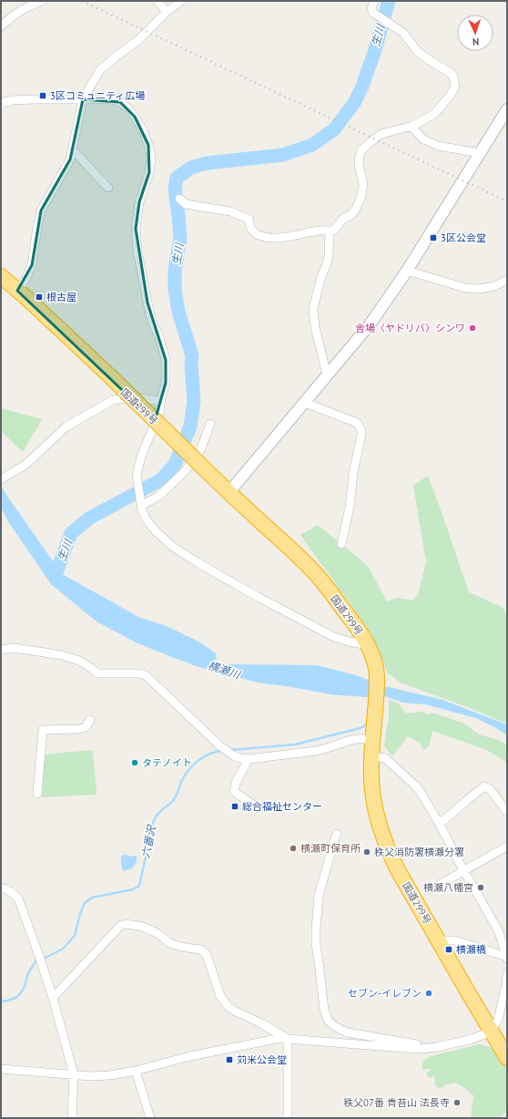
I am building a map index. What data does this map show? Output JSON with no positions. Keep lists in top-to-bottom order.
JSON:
{
  "streets": {
    "highway": ["国道299号"]
  },
  "water": ["生川", "横瀬川", "六番沢"],
  "places": {
    "transit": [
      "3区コミュニティ広場",
      "3区公会堂",
      "根古屋",
      "総合福祉センター",
      "横瀬橋",
      "苅米公会堂"
    ],
    "other": [
      "舎場〈ヤドリバ〉シンワ",
      "タテノイト",
      "横瀬町保育所",
      "秩父消防署横瀬分署",
      "横瀬八幡宮",
      "セブン-イレブン",
      "秩父07番 青苔山 法長寺"
    ]
  },
  "north": "bottom"
}
